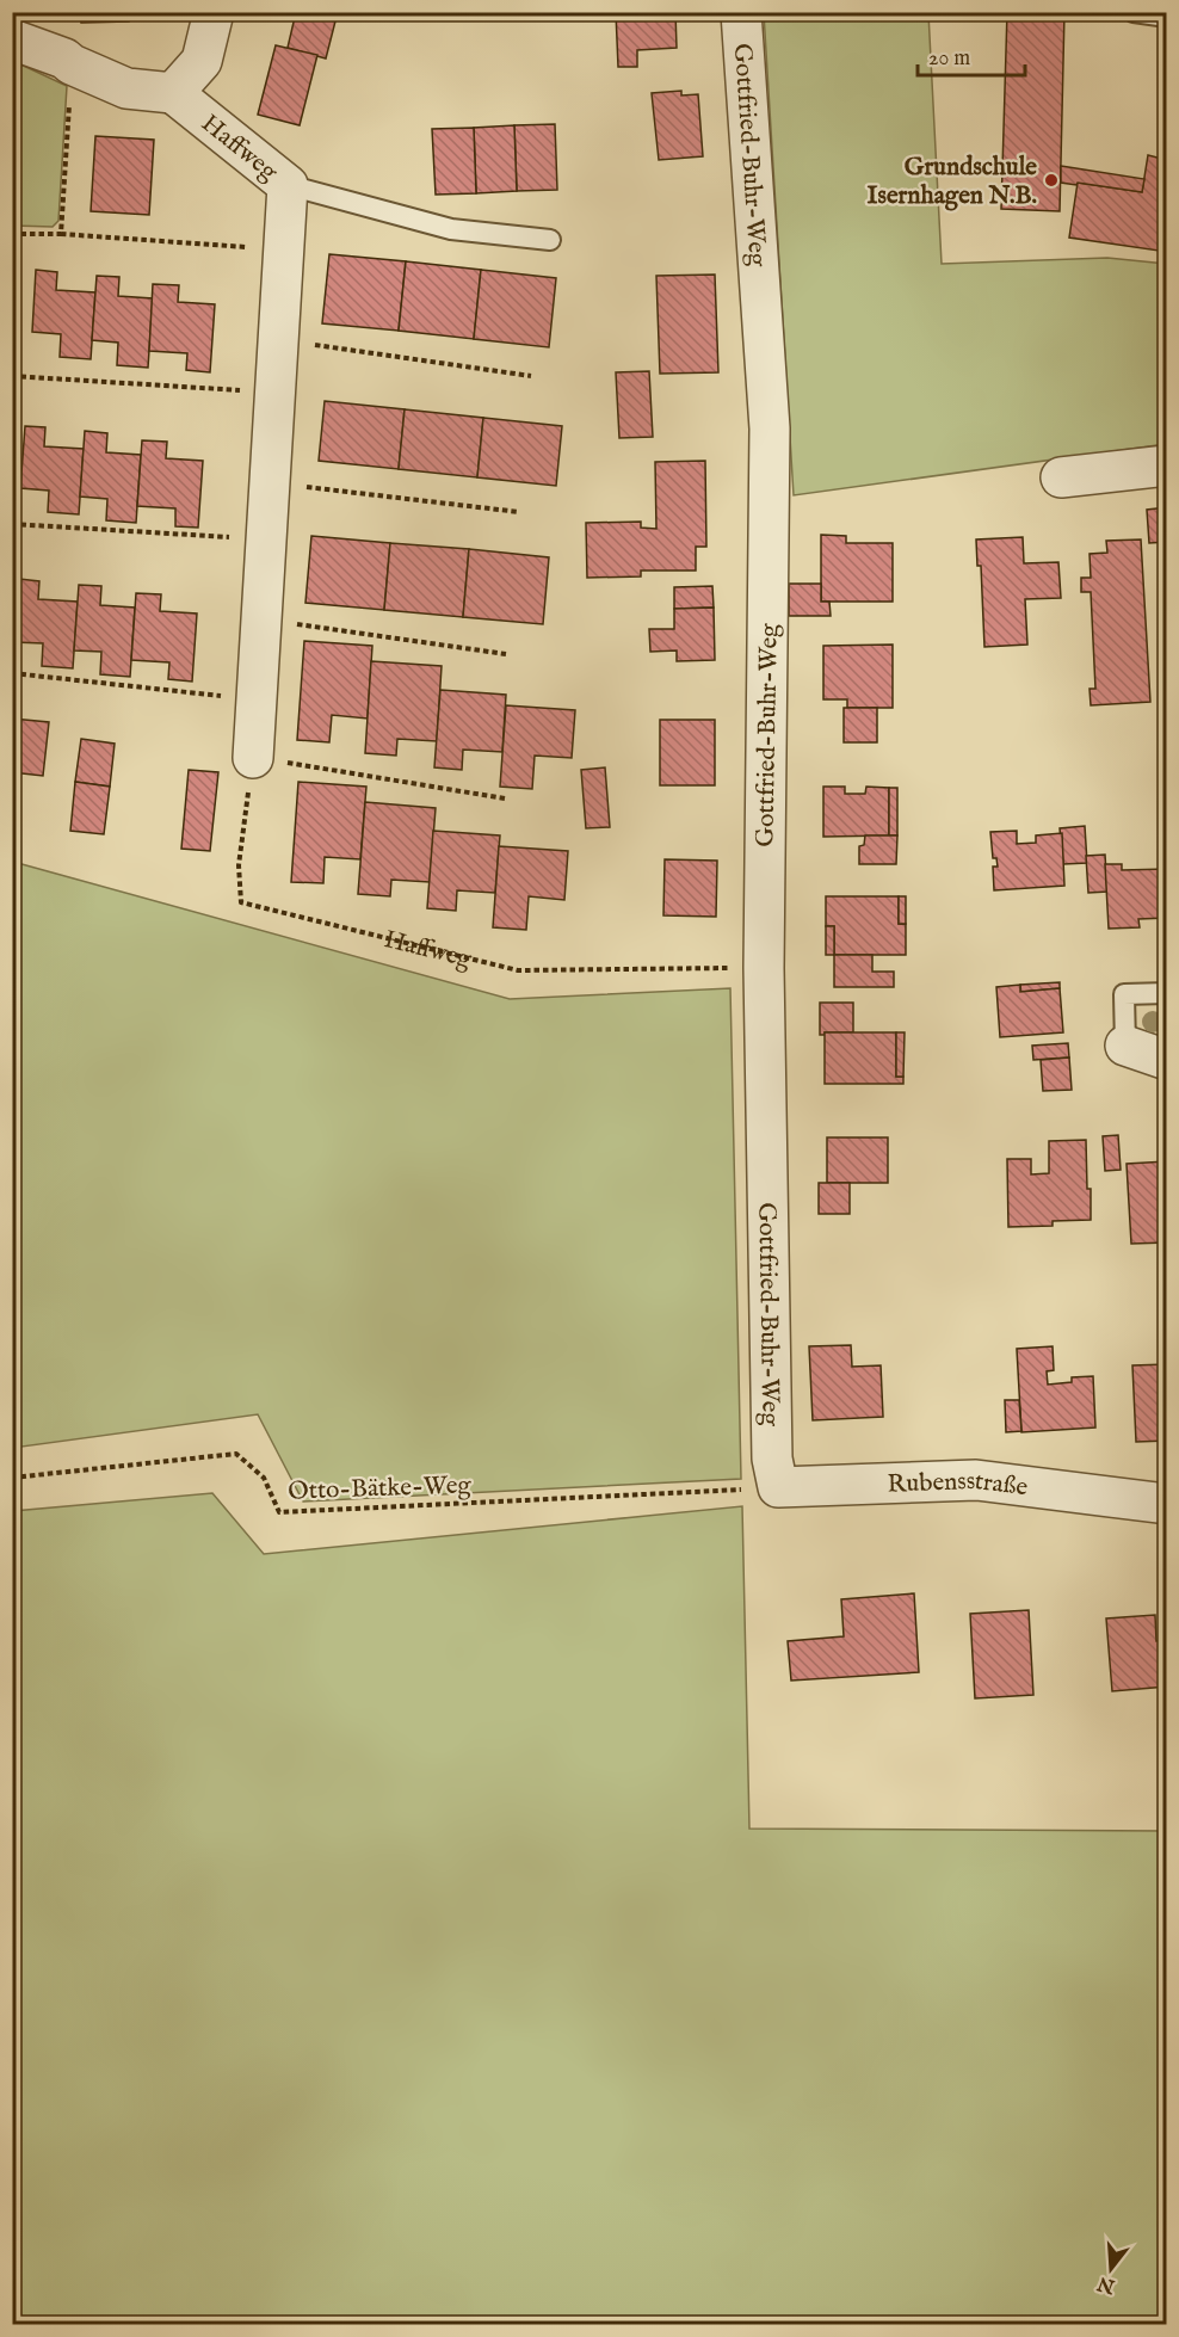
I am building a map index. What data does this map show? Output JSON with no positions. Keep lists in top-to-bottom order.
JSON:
{
  "streets": {
    "street": ["Haffweg", "Gottfried-Buhr-Weg", "Rubensstraße"],
    "path": ["Otto-Bätke-Weg"]
  },
  "crossings": [
    ["Haffweg", "Gottfried-Buhr-Weg"],
    ["Gottfried-Buhr-Weg", "Rubensstraße"],
    ["Gottfried-Buhr-Weg", "Otto-Bätke-Weg"],
    ["Rubensstraße", "Otto-Bätke-Weg"]
  ],
  "places": ["Grundschule Isernhagen N.B."],
  "scale_bar": "20 m",
  "north": "bottom"
}
